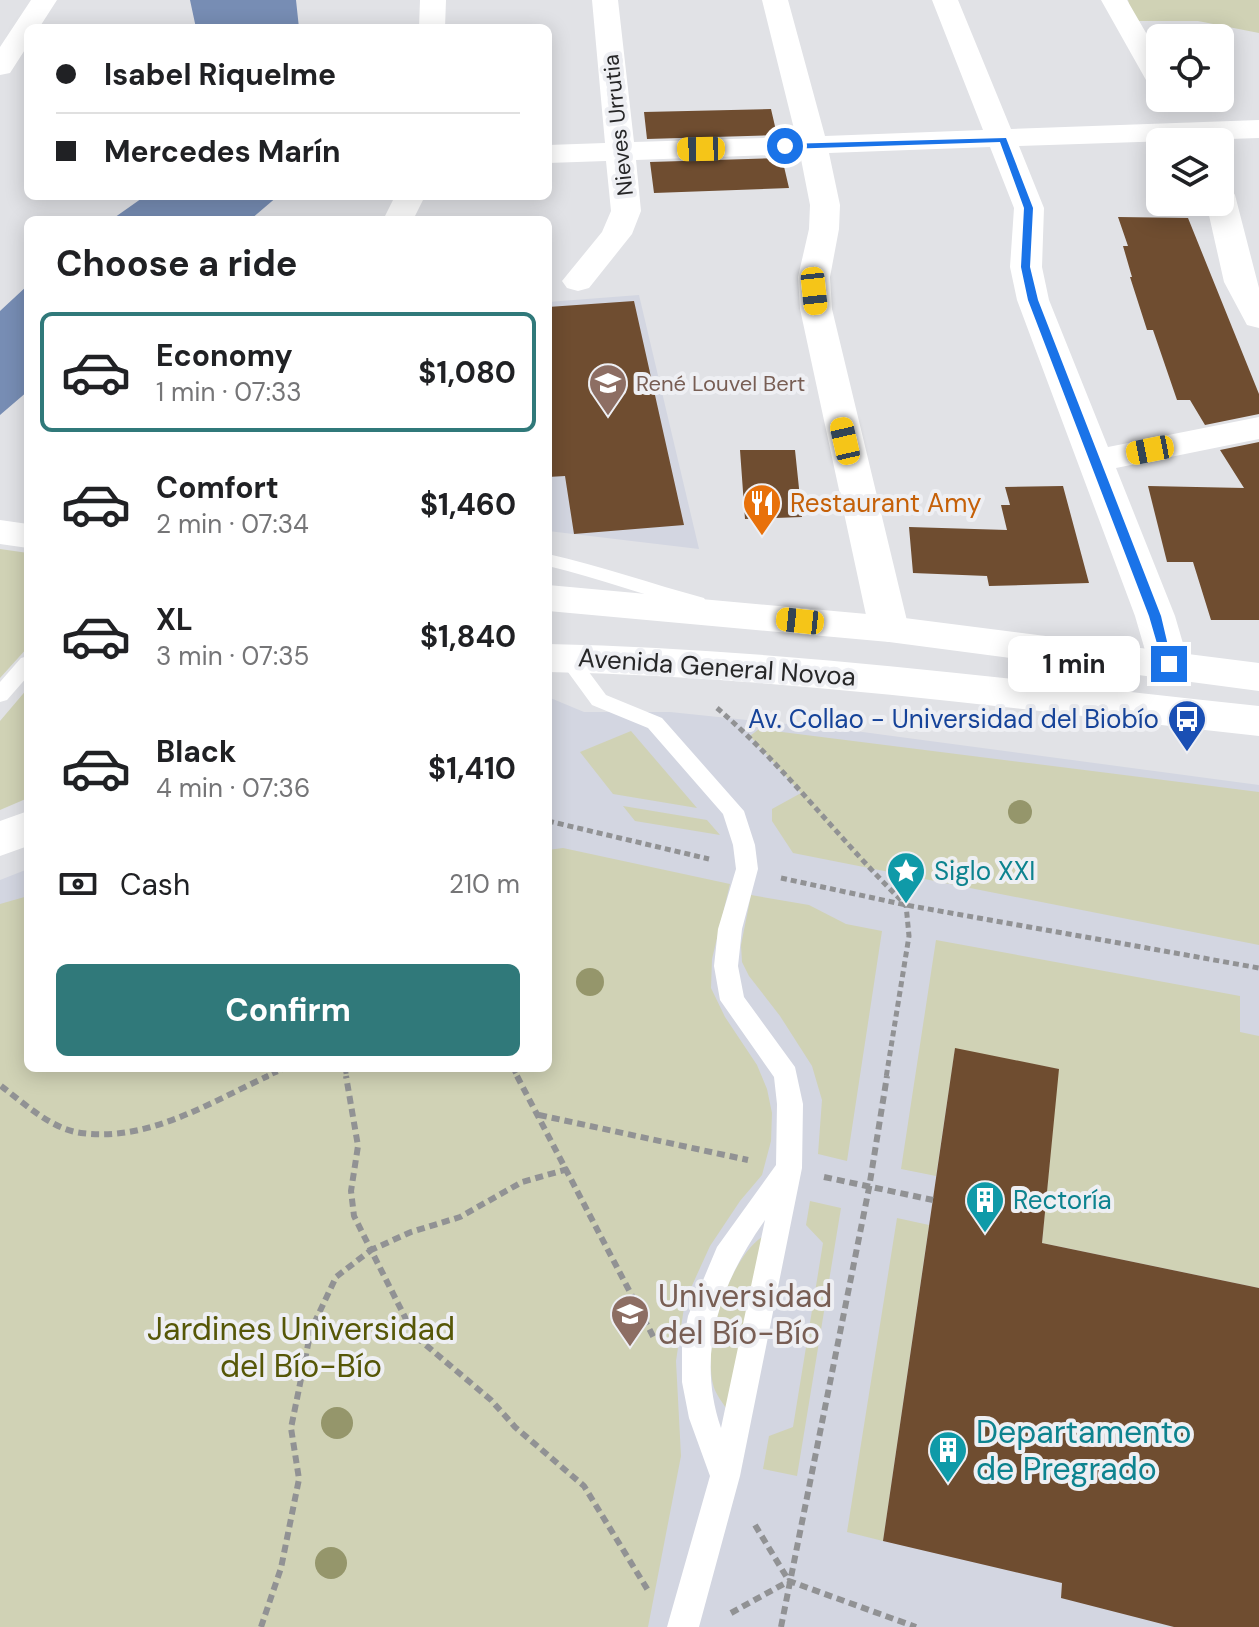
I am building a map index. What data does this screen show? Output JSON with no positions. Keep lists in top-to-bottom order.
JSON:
{
  "streets": {
    "street": ["Nieves Urrutia", "Avenida General Novoa"]
  },
  "parks": ["Jardines Universidad del Bío-Bío"],
  "places": {
    "school or university": ["René Louvel Bert", "Universidad del Bío-Bío"],
    "restaurant": ["Restaurant Amy"],
    "bus stop": ["Av. Collao - Universidad del Biobío"],
    "place": ["Siglo XXI"],
    "building": ["Rectoría", "Departamento de Pregrado"]
  },
  "page": {
    "banner": ["Isabel Riquelme", "Mercedes Marín"],
    "heading": "Choose a ride",
    "list": [
      {
        "name": "Economy",
        "note": "1 min · 07:33",
        "value": "$1,080"
      },
      {
        "name": "Comfort",
        "note": "2 min · 07:34",
        "value": "$1,460"
      },
      {
        "name": "XL",
        "note": "3 min · 07:35",
        "value": "$1,840"
      },
      {
        "name": "Black",
        "note": "4 min · 07:36",
        "value": "$1,410"
      }
    ],
    "bubble": "1 min",
    "pay": ["Cash", "210 m"],
    "buttons": "Confirm"
  }
}
